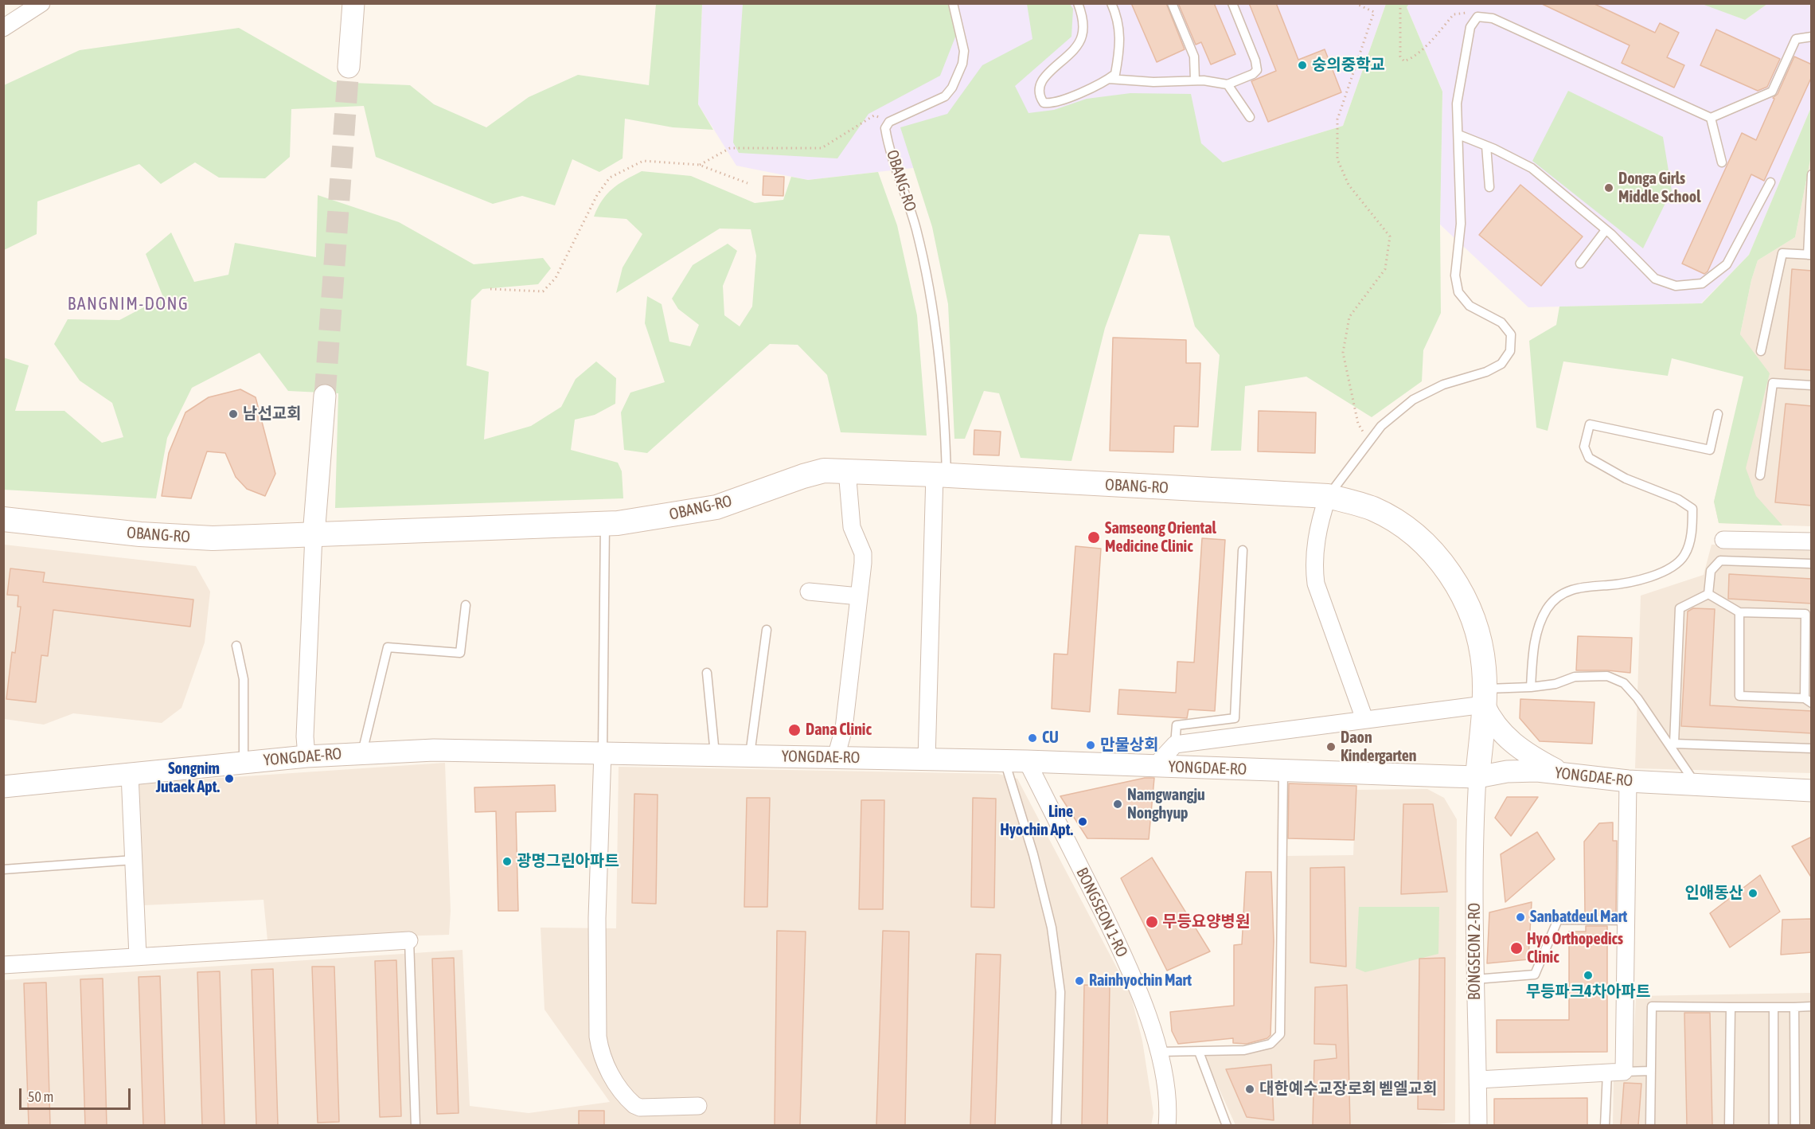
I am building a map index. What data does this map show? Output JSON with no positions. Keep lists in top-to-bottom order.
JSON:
{
  "streets": {
    "main road": ["OBANG-RO"],
    "street": ["YONGDAE-RO", "BONGSEON 1-RO", "BONGSEON 2-RO"]
  },
  "crossings": [
    ["OBANG-RO", "YONGDAE-RO"],
    ["OBANG-RO", "BONGSEON 2-RO"],
    ["YONGDAE-RO", "BONGSEON 1-RO"],
    ["YONGDAE-RO", "BONGSEON 2-RO"]
  ],
  "districts": ["BANGNIM-DONG"],
  "places": [
    "숭의중학교",
    "Donga Girls Middle School",
    "남선교회",
    "Samseong Oriental Medicine Clinic",
    "Dana Clinic",
    "CU",
    "만물상회",
    "Daon Kindergarten",
    "Songnim Jutaek Apt.",
    "Namgwangju Nonghyup",
    "Line Hyochin Apt.",
    "광명그린아파트",
    "인애동산",
    "Sanbatdeul Mart",
    "무등요양병원",
    "Hyo Orthopedics Clinic",
    "무등파크4차아파트",
    "Rainhyochin Mart",
    "대한예수교장로회 벧엘교회"
  ],
  "scale_bar": "50 m"
}
